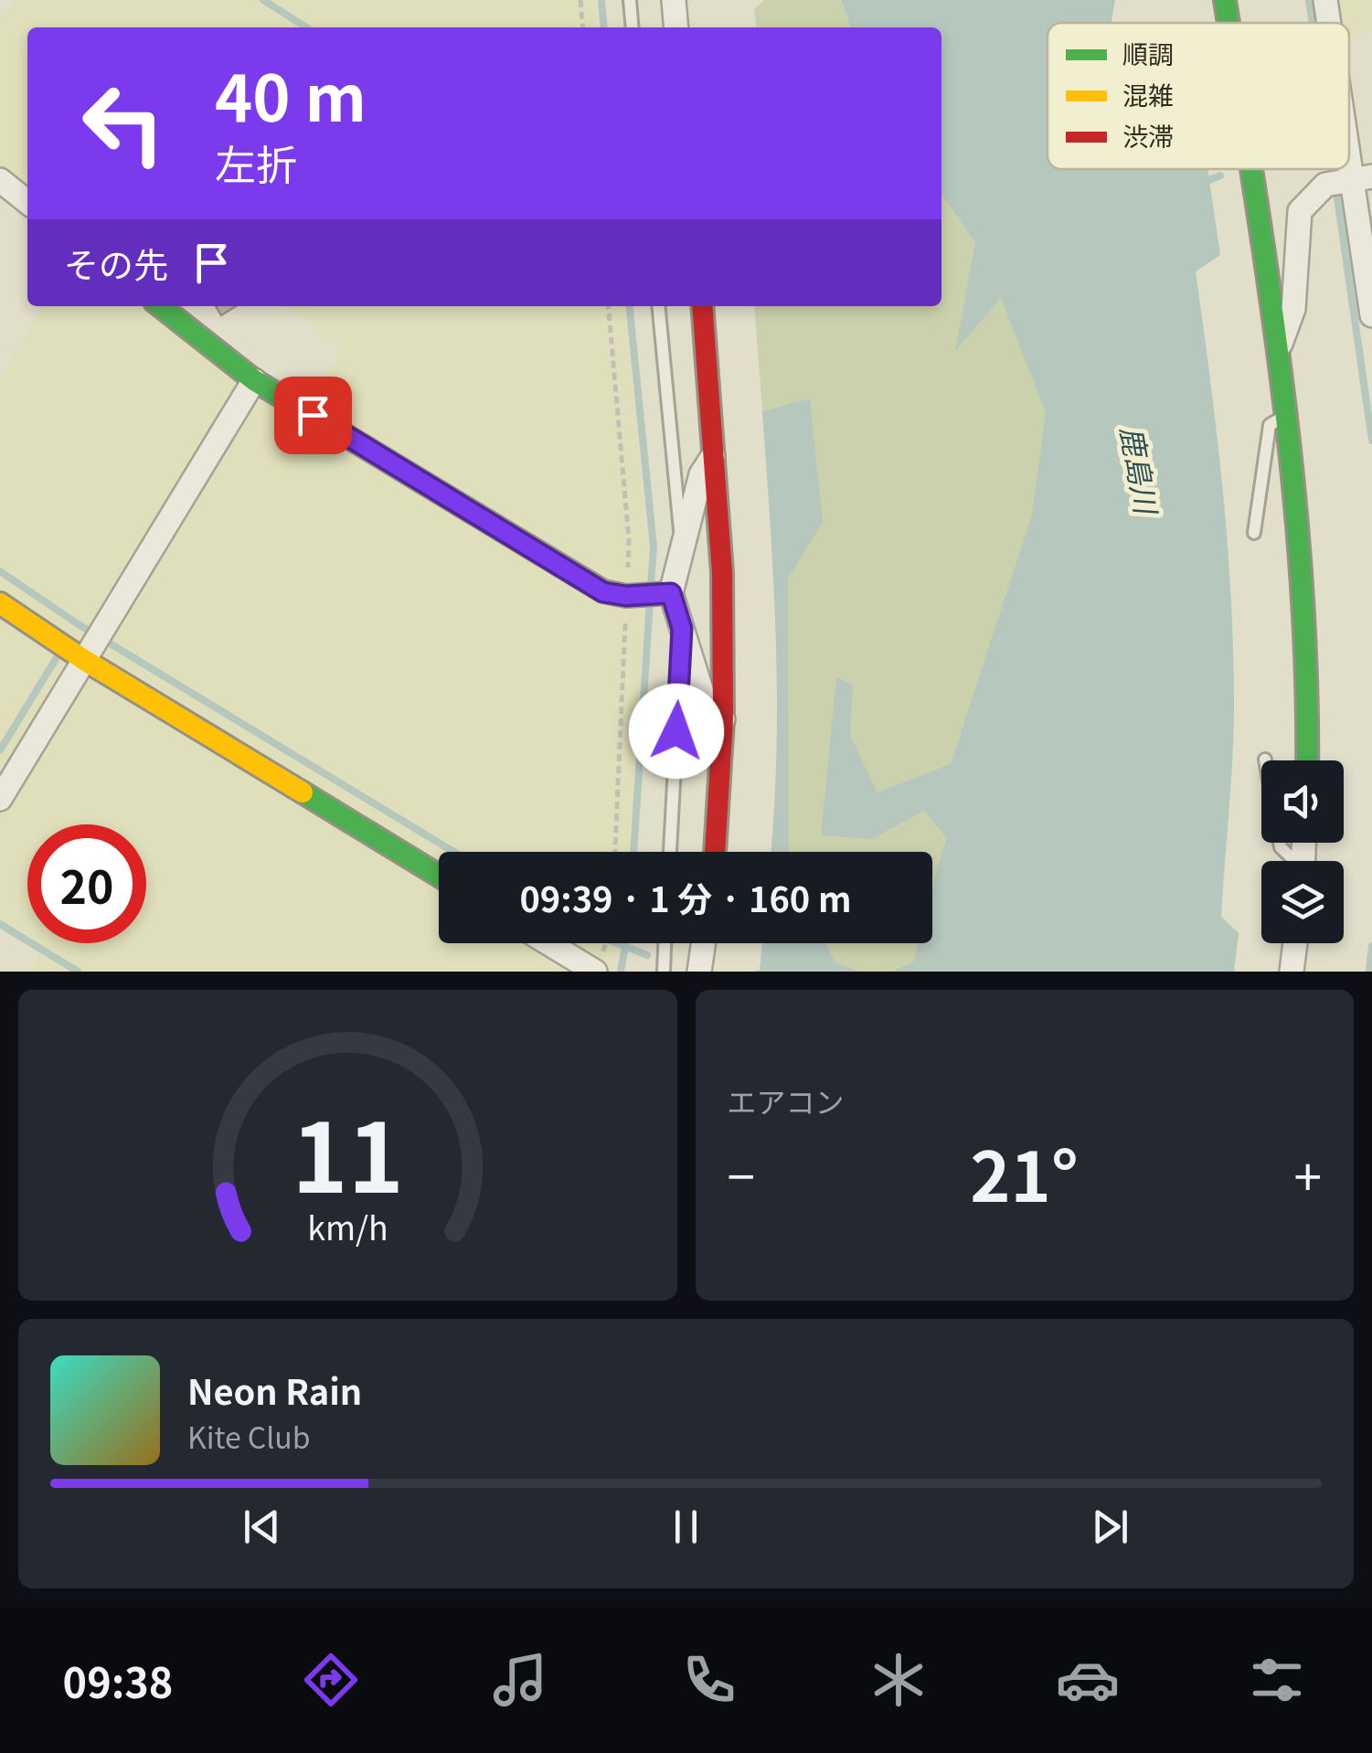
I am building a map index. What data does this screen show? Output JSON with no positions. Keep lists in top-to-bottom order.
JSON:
{
  "water": ["鹿島川"],
  "legend": ["順調", "混雑", "渋滞"],
  "page": {
    "turn": ["40 m", "左折"],
    "then": "その先",
    "limit": "20",
    "trip": "09:39 · 1 分 · 160 m",
    "tile": "エアコン",
    "heat": ["−", "21°", "+"],
    "song": ["Neon Rain", "Kite Club"],
    "tabs": "09:38",
    "gauge": ["11", "km/h"]
  }
}
